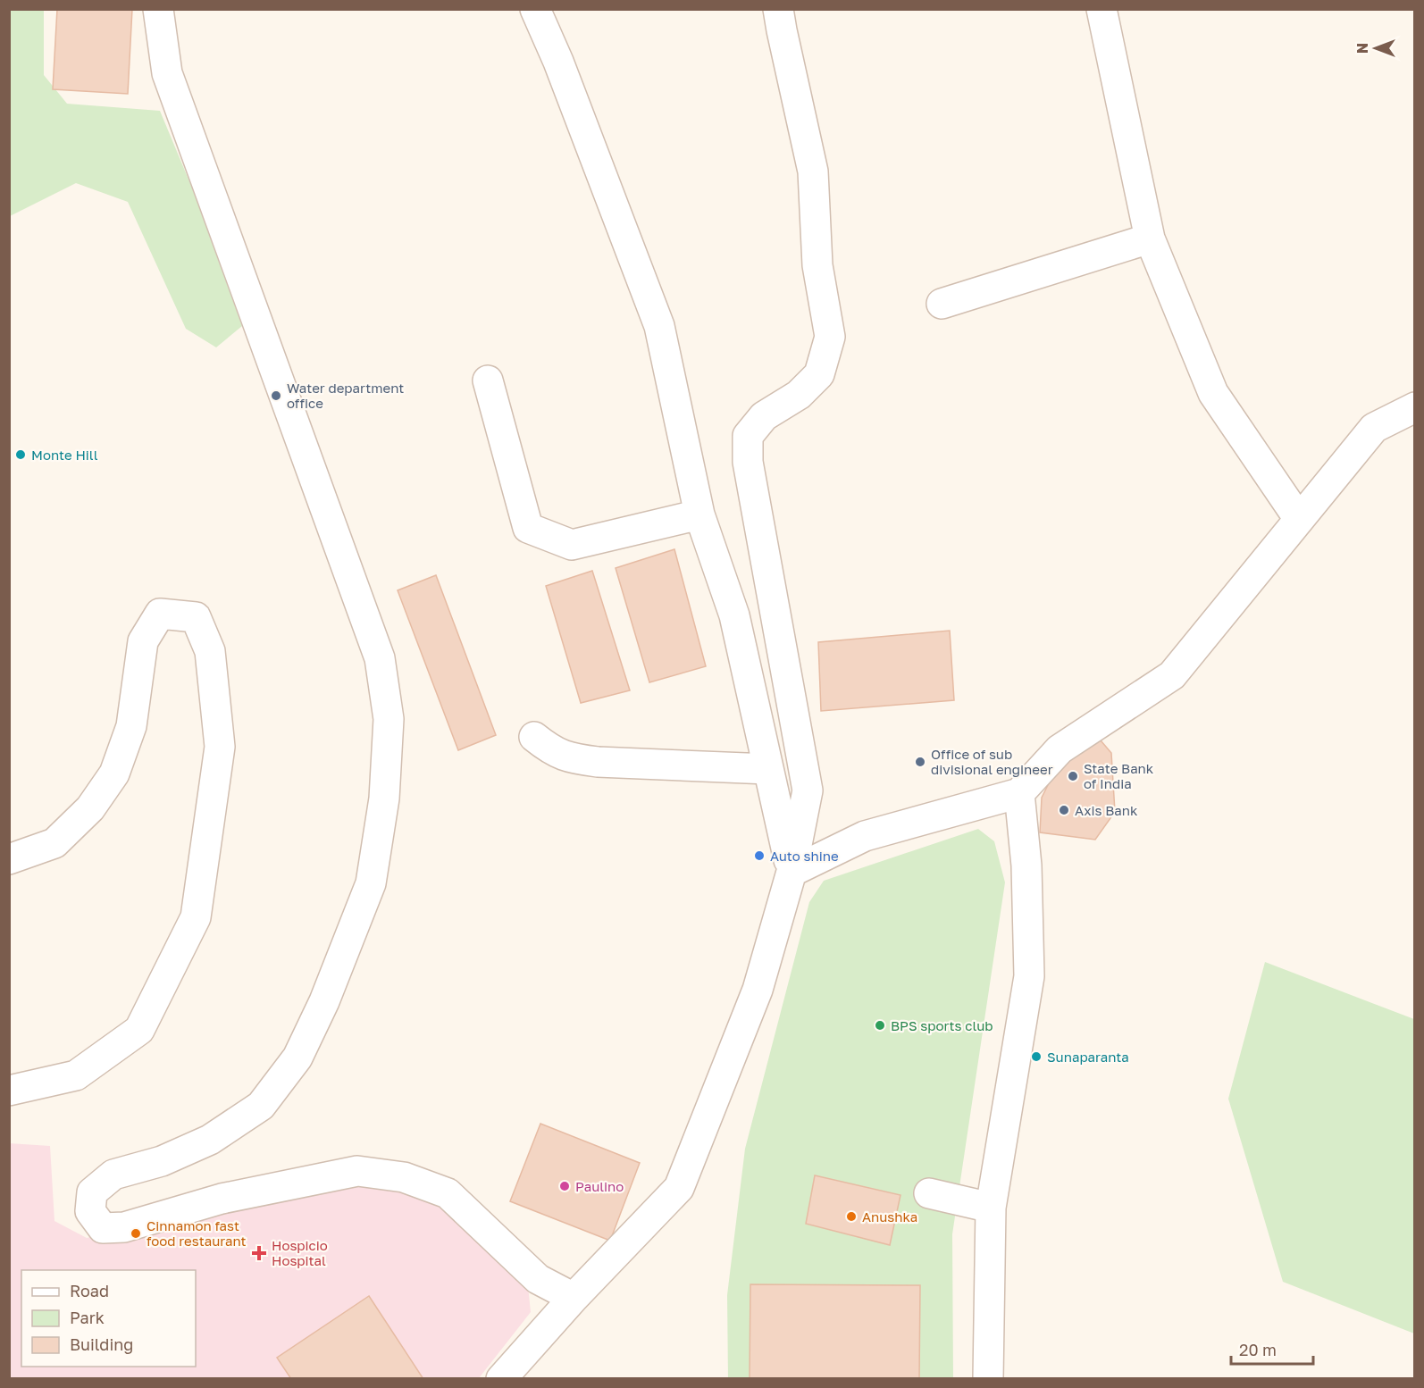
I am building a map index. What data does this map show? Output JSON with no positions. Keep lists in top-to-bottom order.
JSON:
{
  "places": {
    "other": [
      "Water department office",
      "Monte Hill",
      "Office of sub divisional engineer",
      "State Bank of India",
      "Axis Bank",
      "Auto shine",
      "BPS sports club",
      "Sunaparanta",
      "Paulino",
      "Anushka",
      "Cinnamon fast food restaurant"
    ],
    "health": ["Hospicio Hospital"]
  },
  "legend": ["Road", "Park", "Building"],
  "scale_bar": "20 m",
  "north": "left"
}
